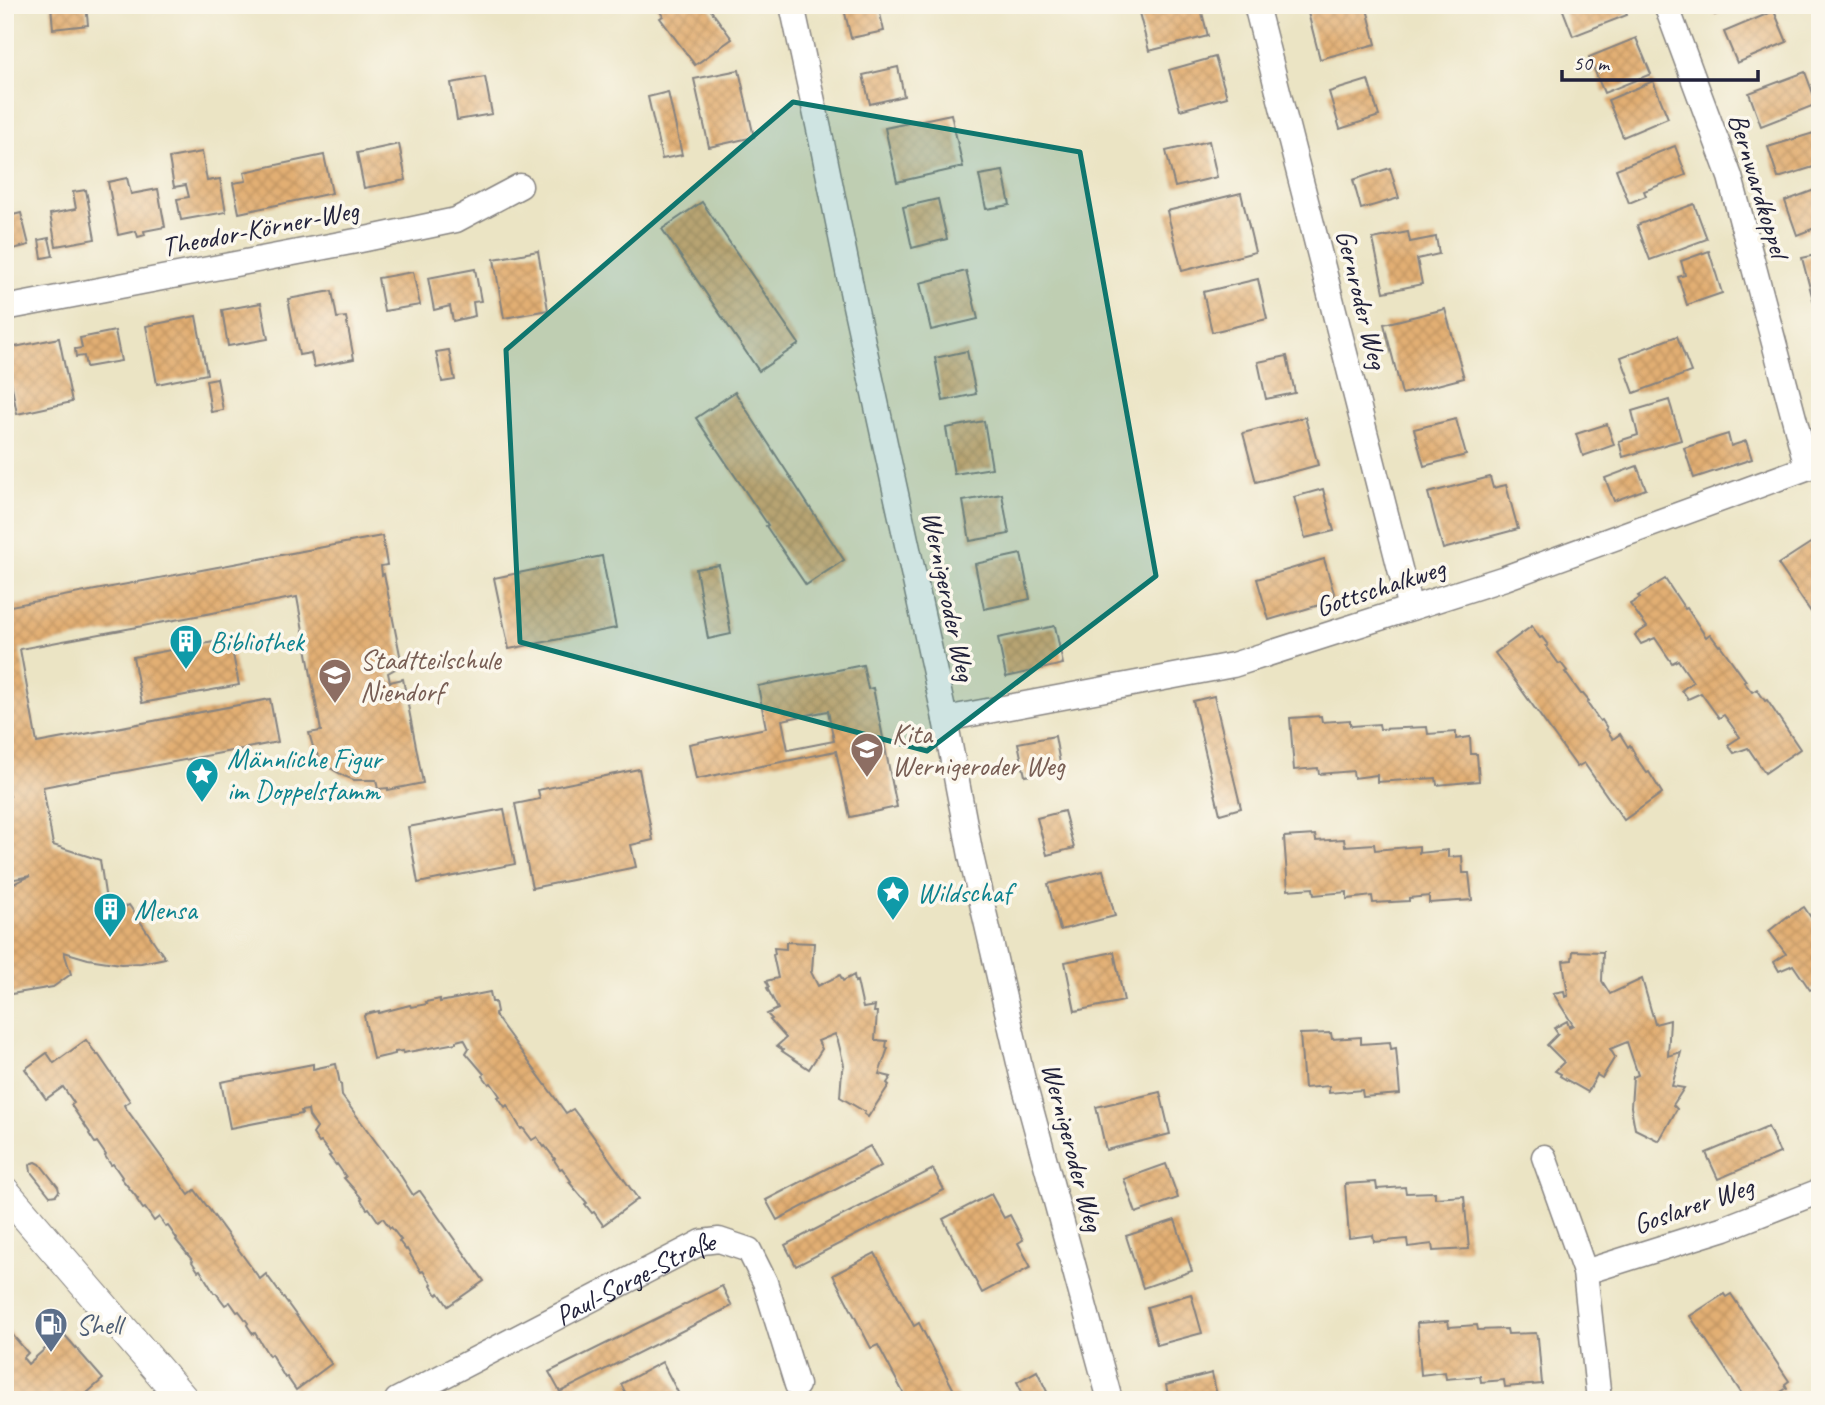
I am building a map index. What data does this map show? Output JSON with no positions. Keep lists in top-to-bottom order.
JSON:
{
  "streets": {
    "street": [
      "Bernwardkoppel",
      "Theodor-Körner-Weg",
      "Gernroder Weg",
      "Gottschalkweg",
      "Wernigeroder Weg",
      "Goslarer Weg",
      "Paul-Sorge-Straße"
    ]
  },
  "crossings": [
    ["Bernwardkoppel", "Gottschalkweg"],
    ["Gernroder Weg", "Gottschalkweg"],
    ["Gottschalkweg", "Wernigeroder Weg"]
  ],
  "places": {
    "building": ["Bibliothek", "Mensa"],
    "school or university": ["Stadtteilschule Niendorf", "Kita Wernigeroder Weg"],
    "place": ["Männliche Figur im Doppelstamm", "Wildschaf"],
    "fuel station": ["Shell"]
  },
  "scale_bar": "50 m"
}
